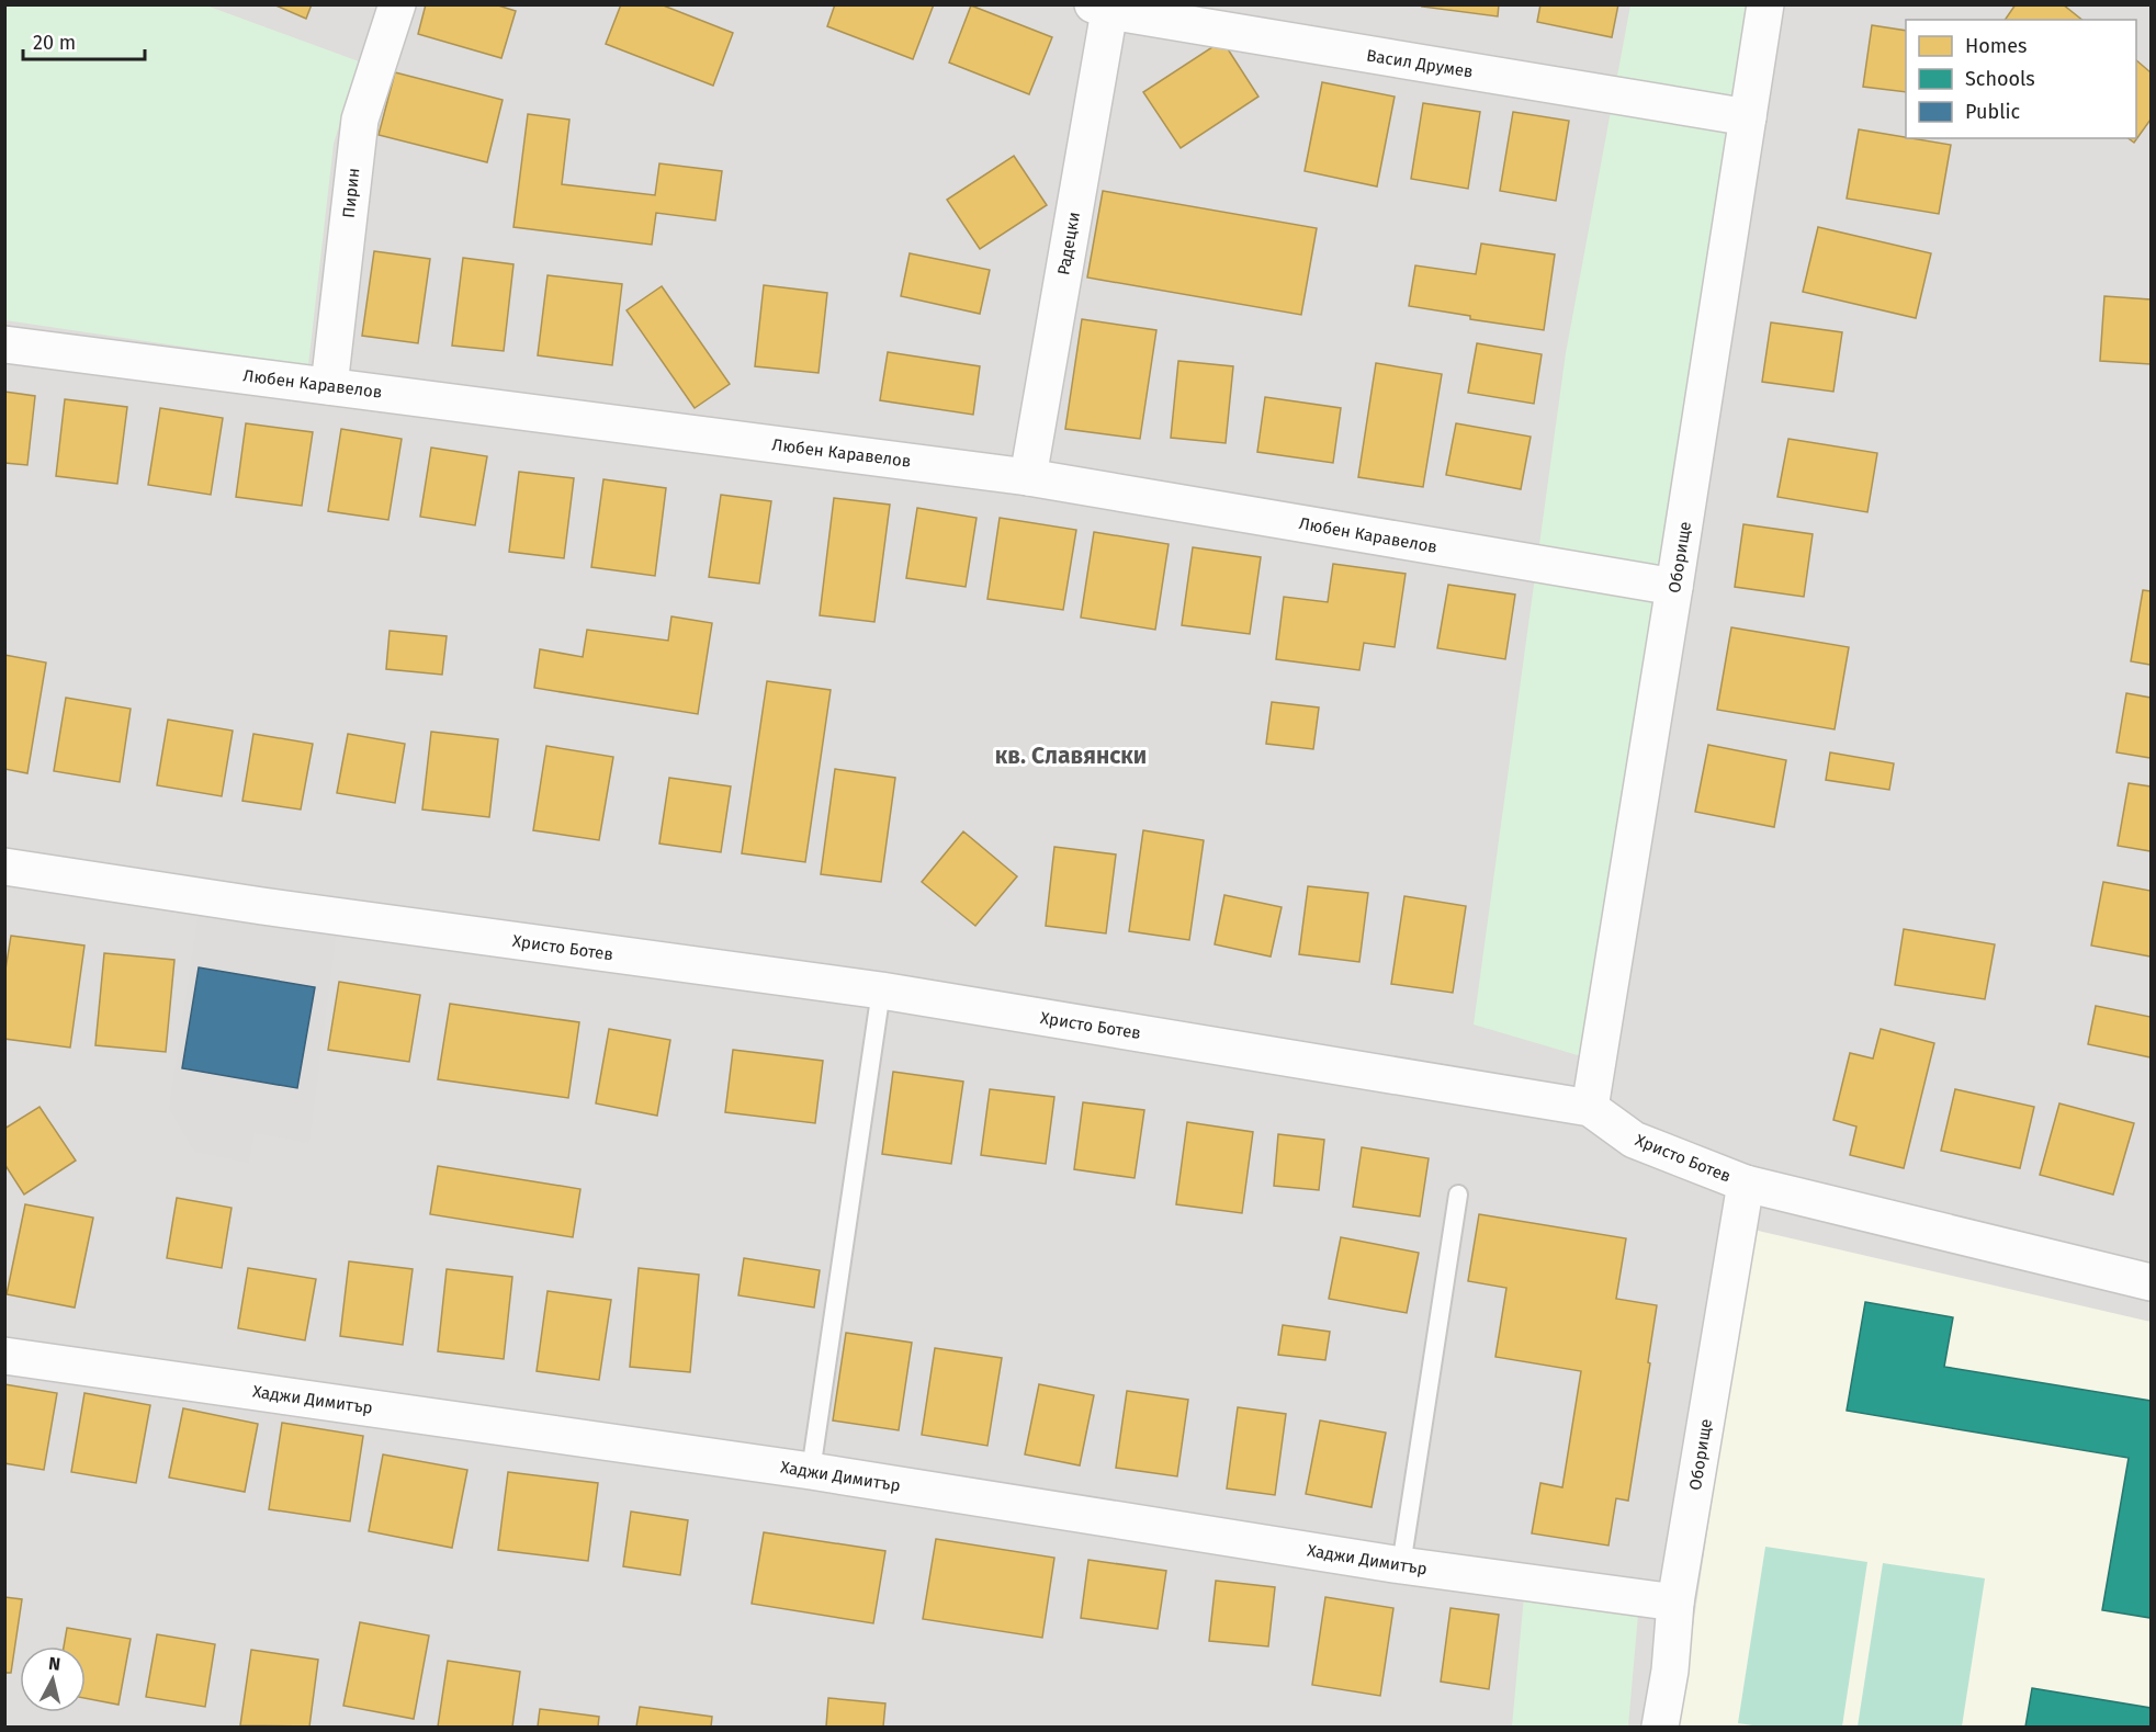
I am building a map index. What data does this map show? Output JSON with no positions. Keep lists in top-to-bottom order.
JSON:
{
  "streets": {
    "street": [
      "Васил Друмев",
      "Пирин",
      "Радецки",
      "Любен Каравелов",
      "Оборище",
      "Христо Ботев",
      "Хаджи Димитър"
    ]
  },
  "crossings": [
    ["Васил Друмев", "Радецки"],
    ["Васил Друмев", "Оборище"],
    ["Пирин", "Любен Каравелов"],
    ["Радецки", "Любен Каравелов"],
    ["Любен Каравелов", "Оборище"],
    ["Оборище", "Христо Ботев"],
    ["Оборище", "Хаджи Димитър"]
  ],
  "districts": ["кв. Славянски"],
  "legend": ["Homes", "Schools", "Public"],
  "scale_bar": "20 m",
  "north": "top"
}
